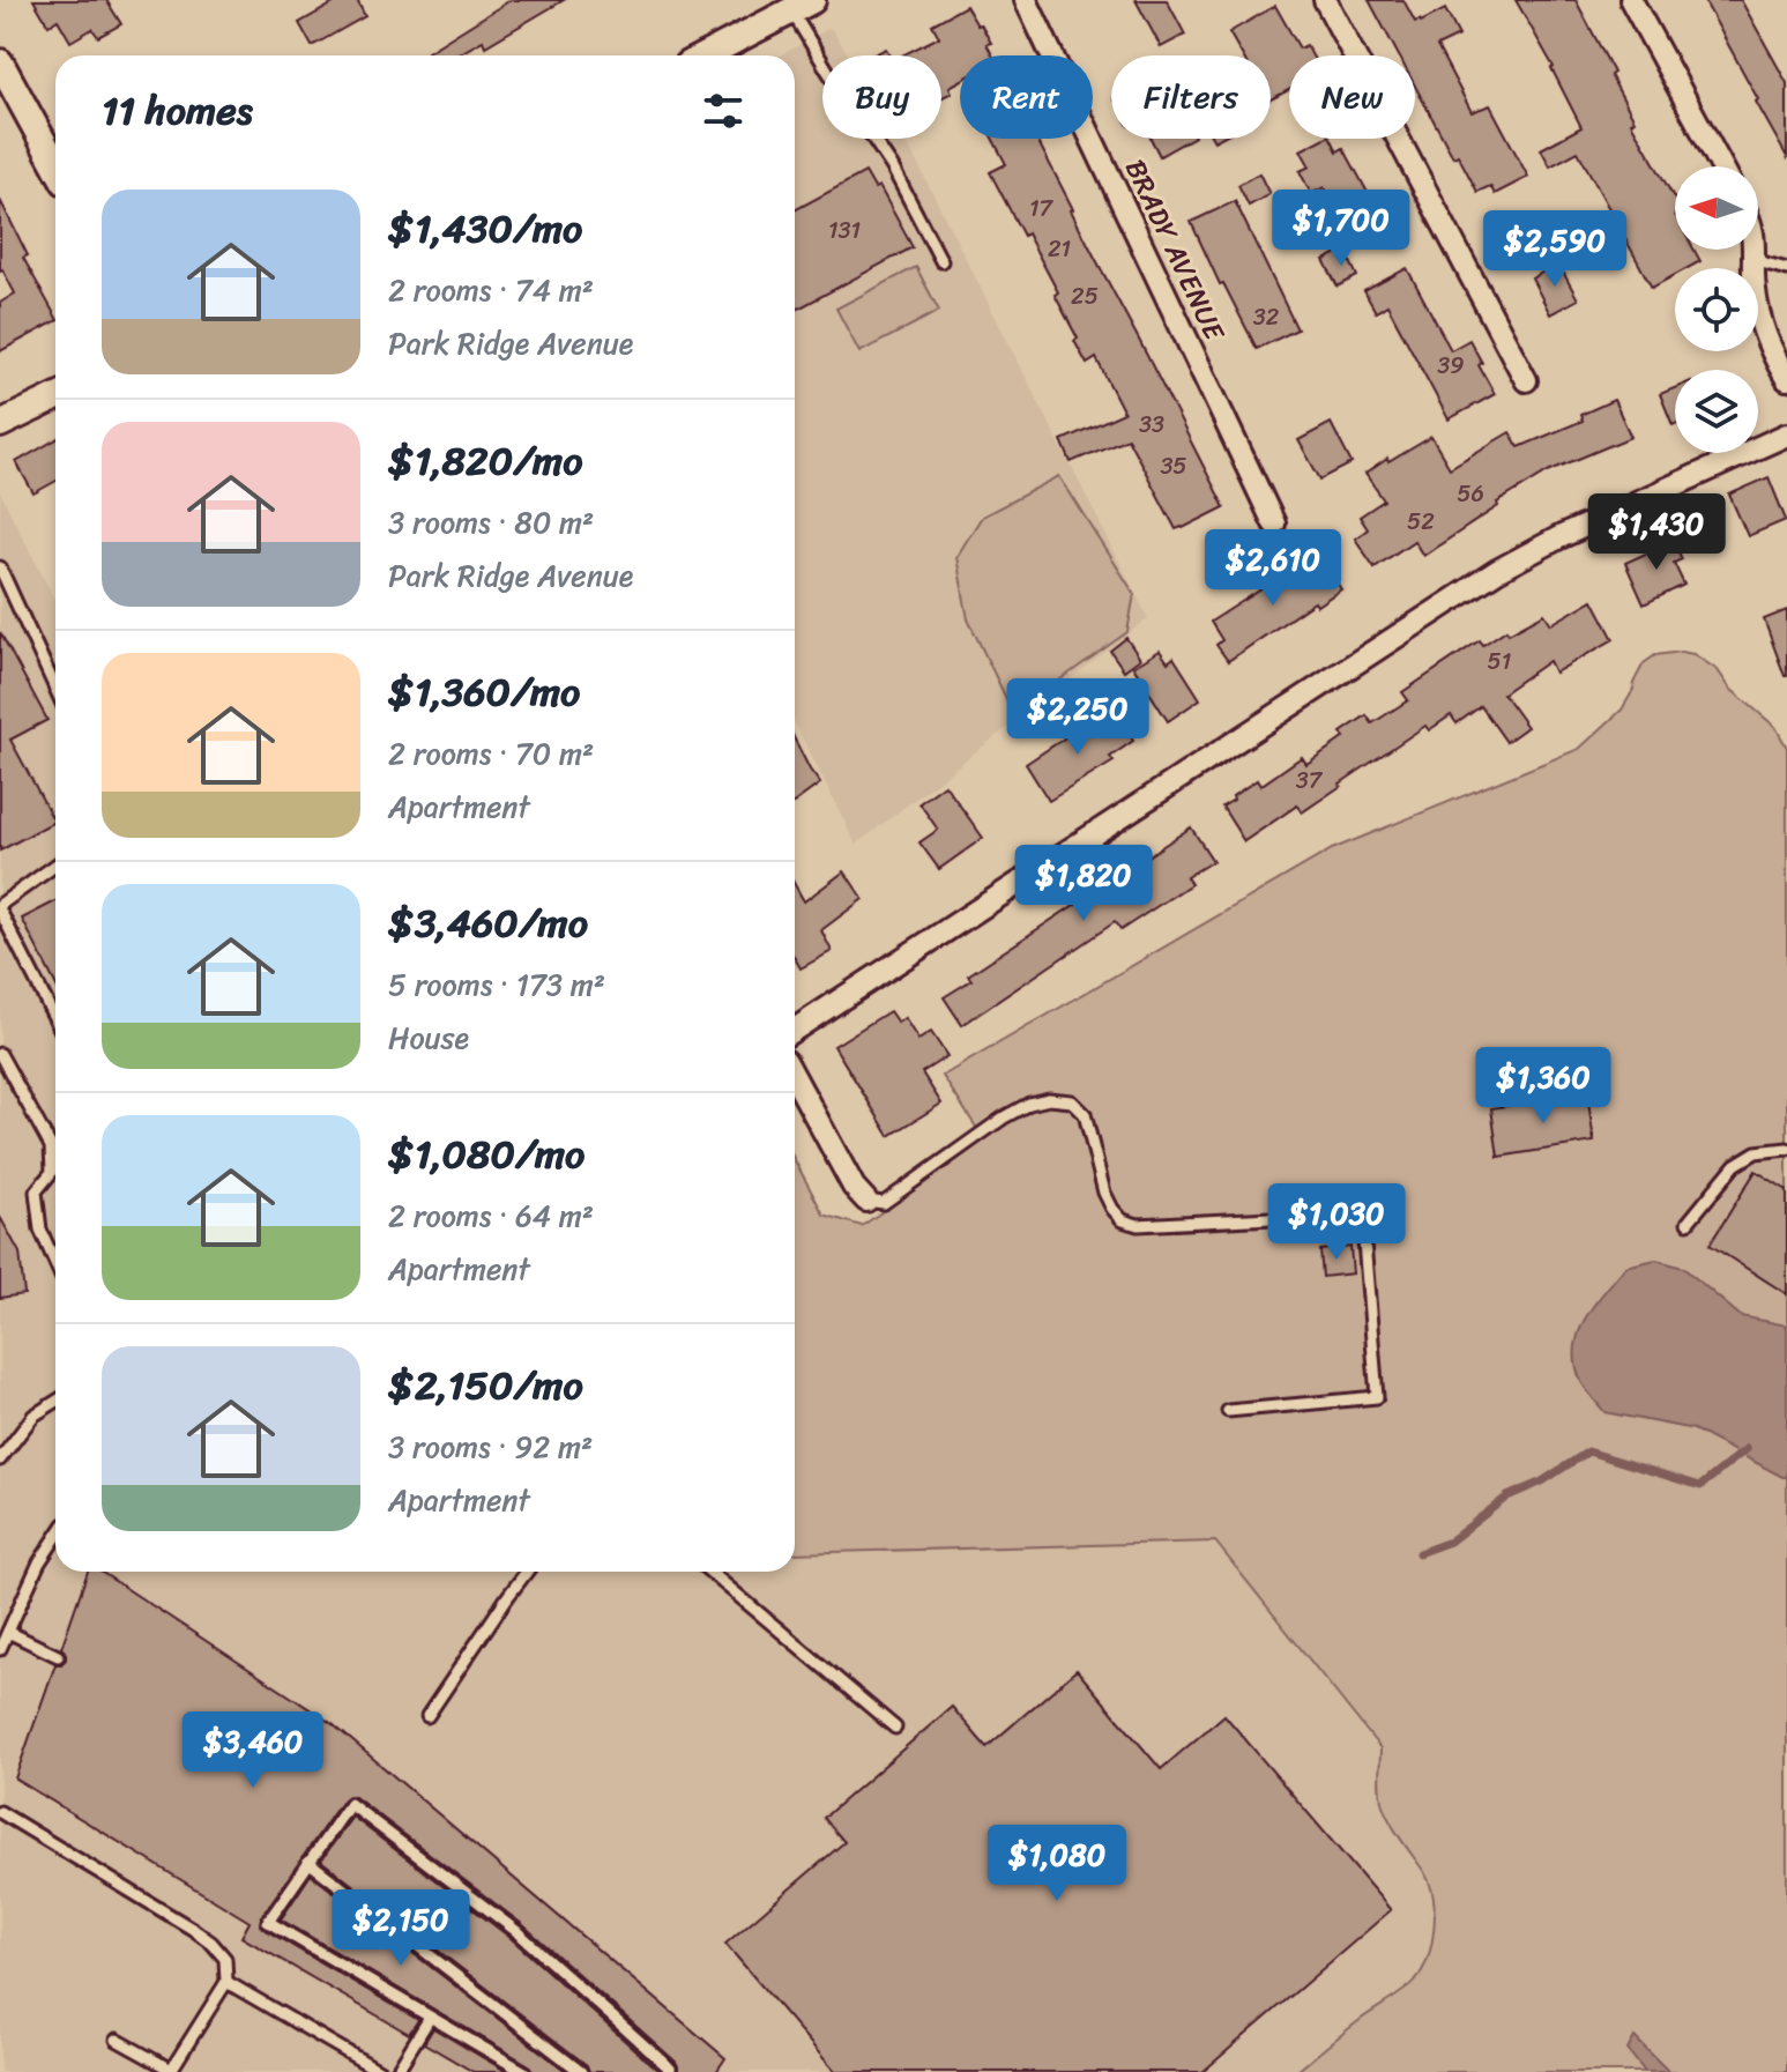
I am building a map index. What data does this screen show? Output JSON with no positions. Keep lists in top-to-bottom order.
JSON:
{
  "streets": {
    "street": ["BRADY AVENUE"]
  },
  "house_numbers": [
    "17",
    "131",
    "21",
    "25",
    "32",
    "39",
    "33",
    "35",
    "56",
    "52",
    "51",
    "37"
  ],
  "north": "left",
  "page": {
    "chip": [
      "Buy",
      "Rent",
      "Filters",
      "New"
    ],
    "heading": "11 homes",
    "list": [
      {
        "name": "$1,430/mo",
        "note": "2 rooms · 74 m² · Park Ridge Avenue"
      },
      {
        "name": "$1,820/mo",
        "note": "3 rooms · 80 m² · Park Ridge Avenue"
      },
      {
        "name": "$1,360/mo",
        "note": "2 rooms · 70 m² · Apartment"
      },
      {
        "name": "$3,460/mo",
        "note": "5 rooms · 173 m² · House"
      },
      {
        "name": "$1,080/mo",
        "note": "2 rooms · 64 m² · Apartment"
      },
      {
        "name": "$2,150/mo",
        "note": "3 rooms · 92 m² · Apartment"
      }
    ],
    "price": [
      "$1,700",
      "$2,590",
      "$1,430",
      "$2,610",
      "$2,250",
      "$1,820",
      "$1,360",
      "$1,030",
      "$3,460",
      "$1,080",
      "$2,150"
    ]
  }
}
